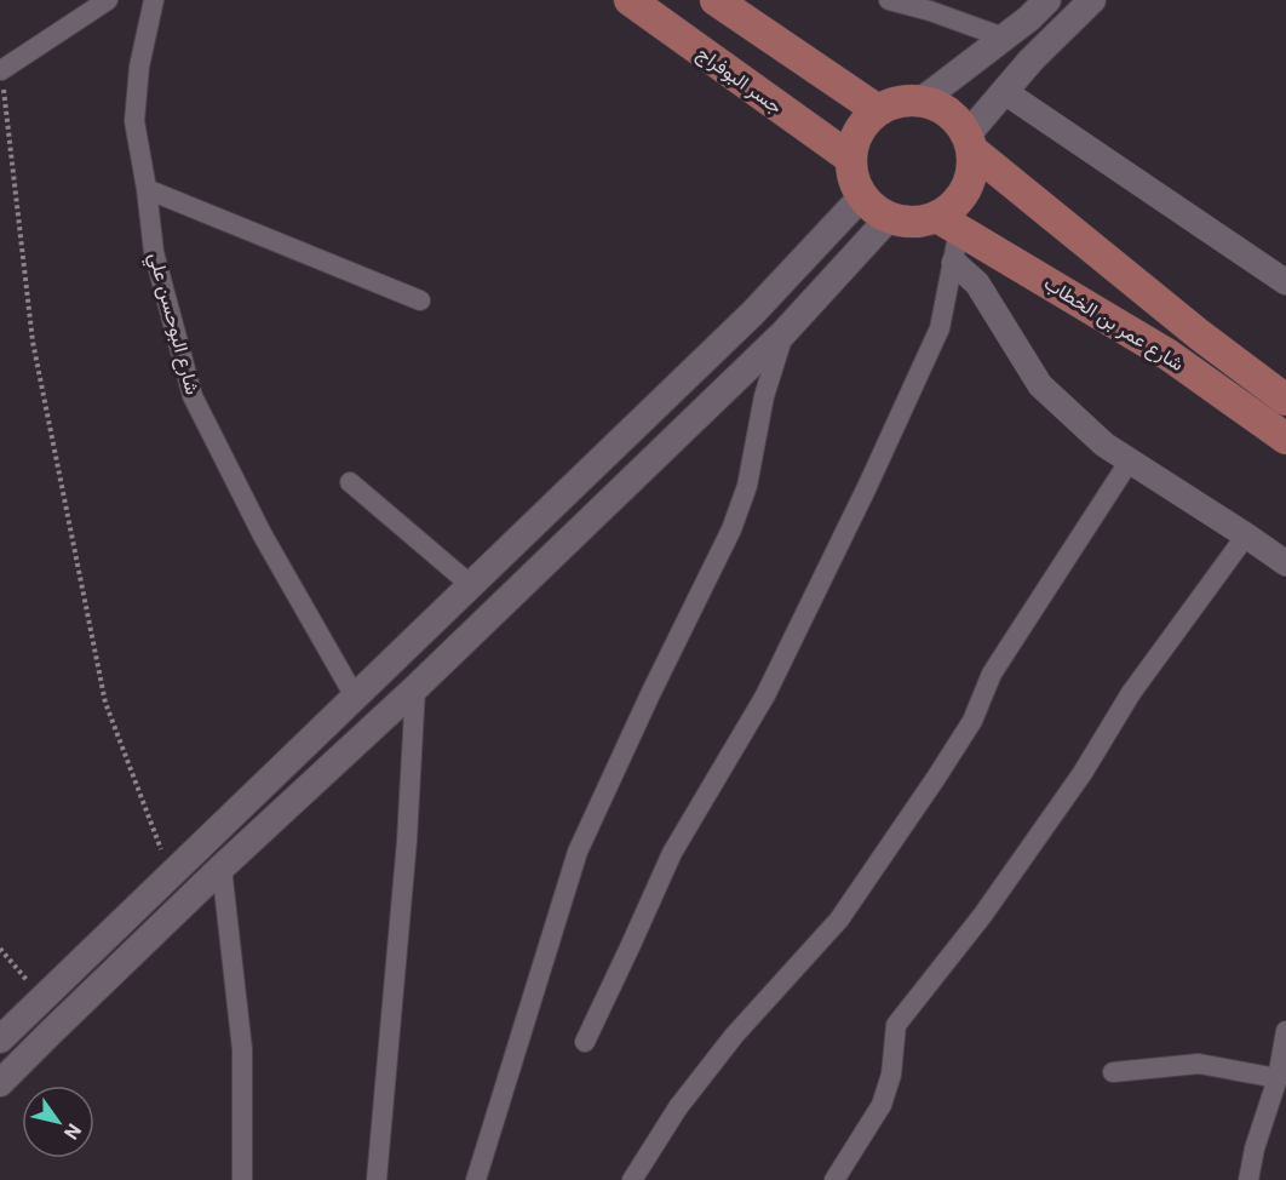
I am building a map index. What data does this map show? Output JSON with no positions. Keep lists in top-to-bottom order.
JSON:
{
  "streets": {
    "main road": ["جسر البوفراج", "شارع عمر بن الخطاب"],
    "street": ["شارع البوحسن علي"]
  },
  "crossings": [
    ["جسر البوفراج", "شارع عمر بن الخطاب"]
  ],
  "north": "bottom right"
}
